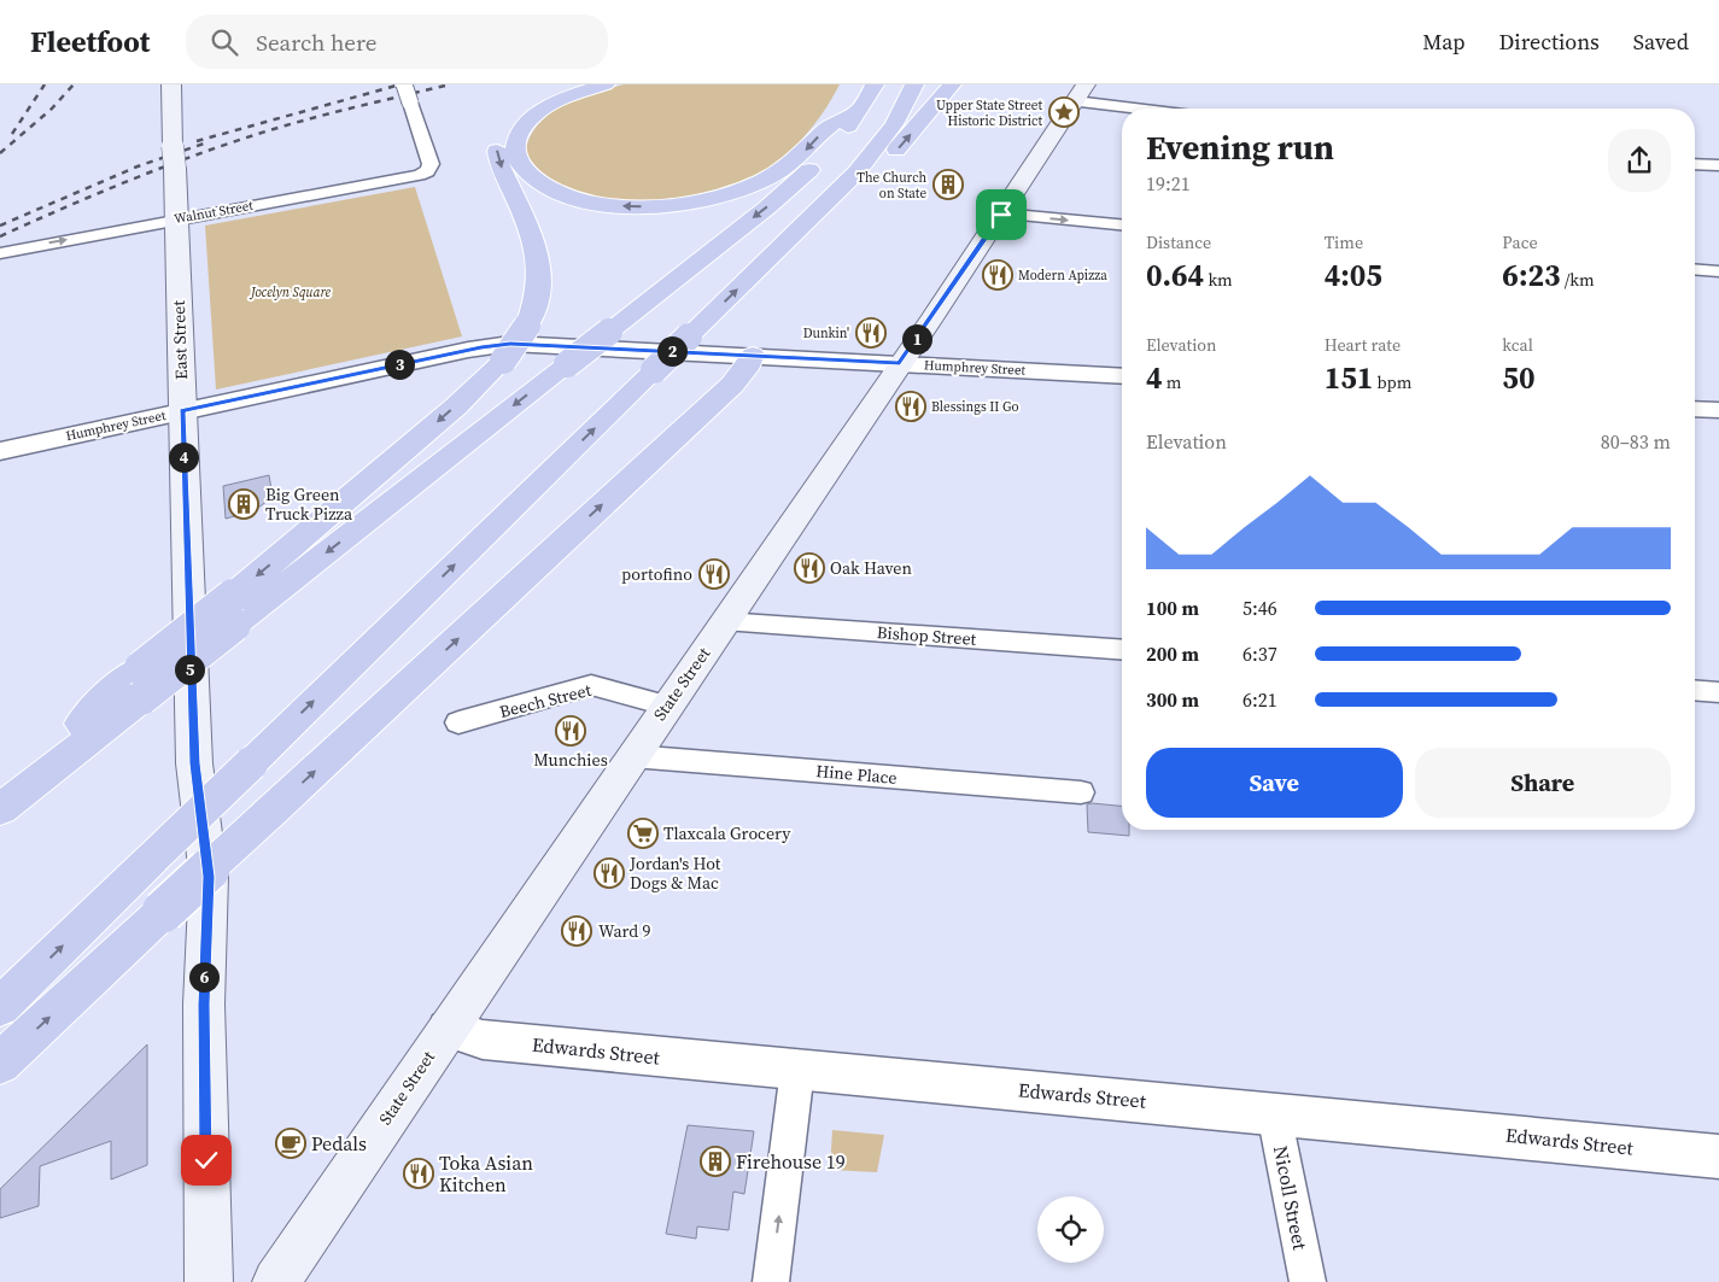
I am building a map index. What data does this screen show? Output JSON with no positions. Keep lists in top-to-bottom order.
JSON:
{
  "streets": {
    "main road": ["East Street", "State Street"],
    "street": [
      "Walnut Street",
      "Humphrey Street",
      "Bishop Street",
      "Beech Street",
      "Hine Place",
      "Edwards Street",
      "Nicoll Street"
    ]
  },
  "crossings": [
    ["Walnut Street", "East Street"],
    ["East Street", "Humphrey Street"],
    ["Humphrey Street", "State Street"],
    ["Bishop Street", "State Street"],
    ["State Street", "Beech Street"],
    ["State Street", "Hine Place"],
    ["State Street", "Edwards Street"],
    ["Edwards Street", "Nicoll Street"]
  ],
  "parks": ["Jocelyn Square"],
  "places": {
    "place": ["Upper State Street Historic District"],
    "building": ["The Church on State", "Big Green Truck Pizza", "Firehouse 19"],
    "restaurant": [
      "Modern Apizza",
      "Dunkin'",
      "Blessings II Go",
      "Oak Haven",
      "portofino",
      "Munchies",
      "Jordan's Hot Dogs & Mac",
      "Ward 9",
      "Toka Asian Kitchen"
    ],
    "supermarket": ["Tlaxcala Grocery"],
    "cafe": ["Pedals"]
  },
  "page": {
    "header": "Fleetfoot",
    "search": "Search here",
    "nav": ["Map", "Directions", "Saved"],
    "heading": ["Evening run", "19:21"],
    "stats": [
      ["Distance", "0.64 km"],
      ["Time", "4:05"],
      ["Pace", "6:23 /km"],
      ["Elevation", "4 m"],
      ["Heart rate", "151 bpm"],
      ["kcal", "50"]
    ],
    "pins": [
      "1",
      "2",
      "3",
      "4",
      "5",
      "6"
    ],
    "chart": ["Elevation", "80–83 m"],
    "list": [
      {
        "name": "100 m",
        "note": "5:46"
      },
      {
        "name": "200 m",
        "note": "6:37"
      },
      {
        "name": "300 m",
        "note": "6:21"
      }
    ],
    "buttons": ["Save", "Share"]
  }
}
